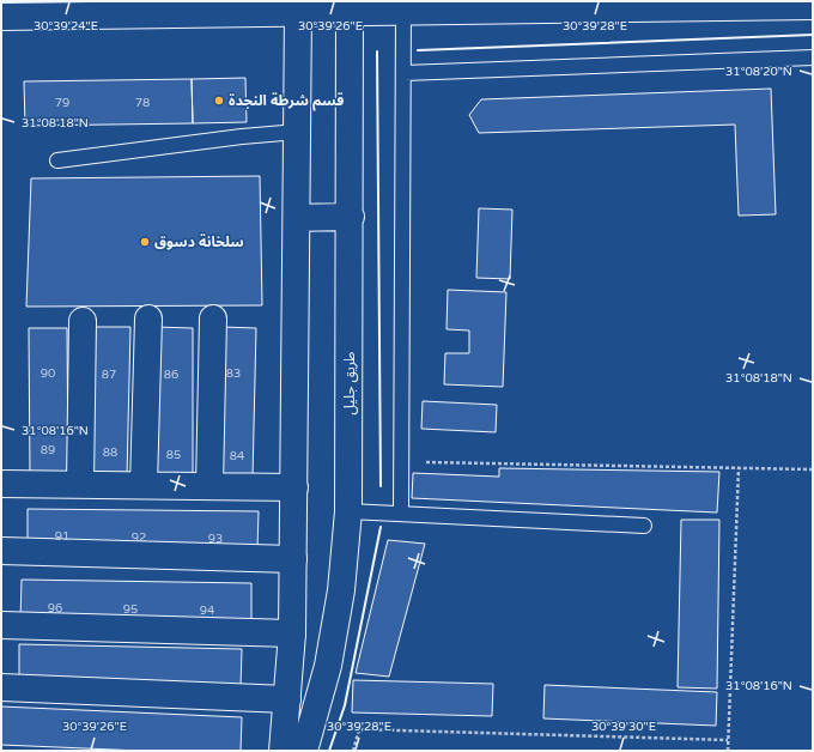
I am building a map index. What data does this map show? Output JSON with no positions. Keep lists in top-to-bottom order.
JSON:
{
  "streets": {
    "main road": ["طريق جليل"]
  },
  "places": ["قسم شرطة النجدة", "سلخانة دسوق"],
  "house_numbers": [
    "79",
    "78",
    "90",
    "83",
    "87",
    "86",
    "89",
    "88",
    "85",
    "84",
    "91",
    "92",
    "93",
    "96",
    "95",
    "94"
  ],
  "coordinates": [
    "30°39'24\"E",
    "30°39'26\"E",
    "30°39'28\"E",
    "31°08'20\"N",
    "31°08'18\"N",
    "31°08'16\"N",
    "30°39'30\"E"
  ]
}
